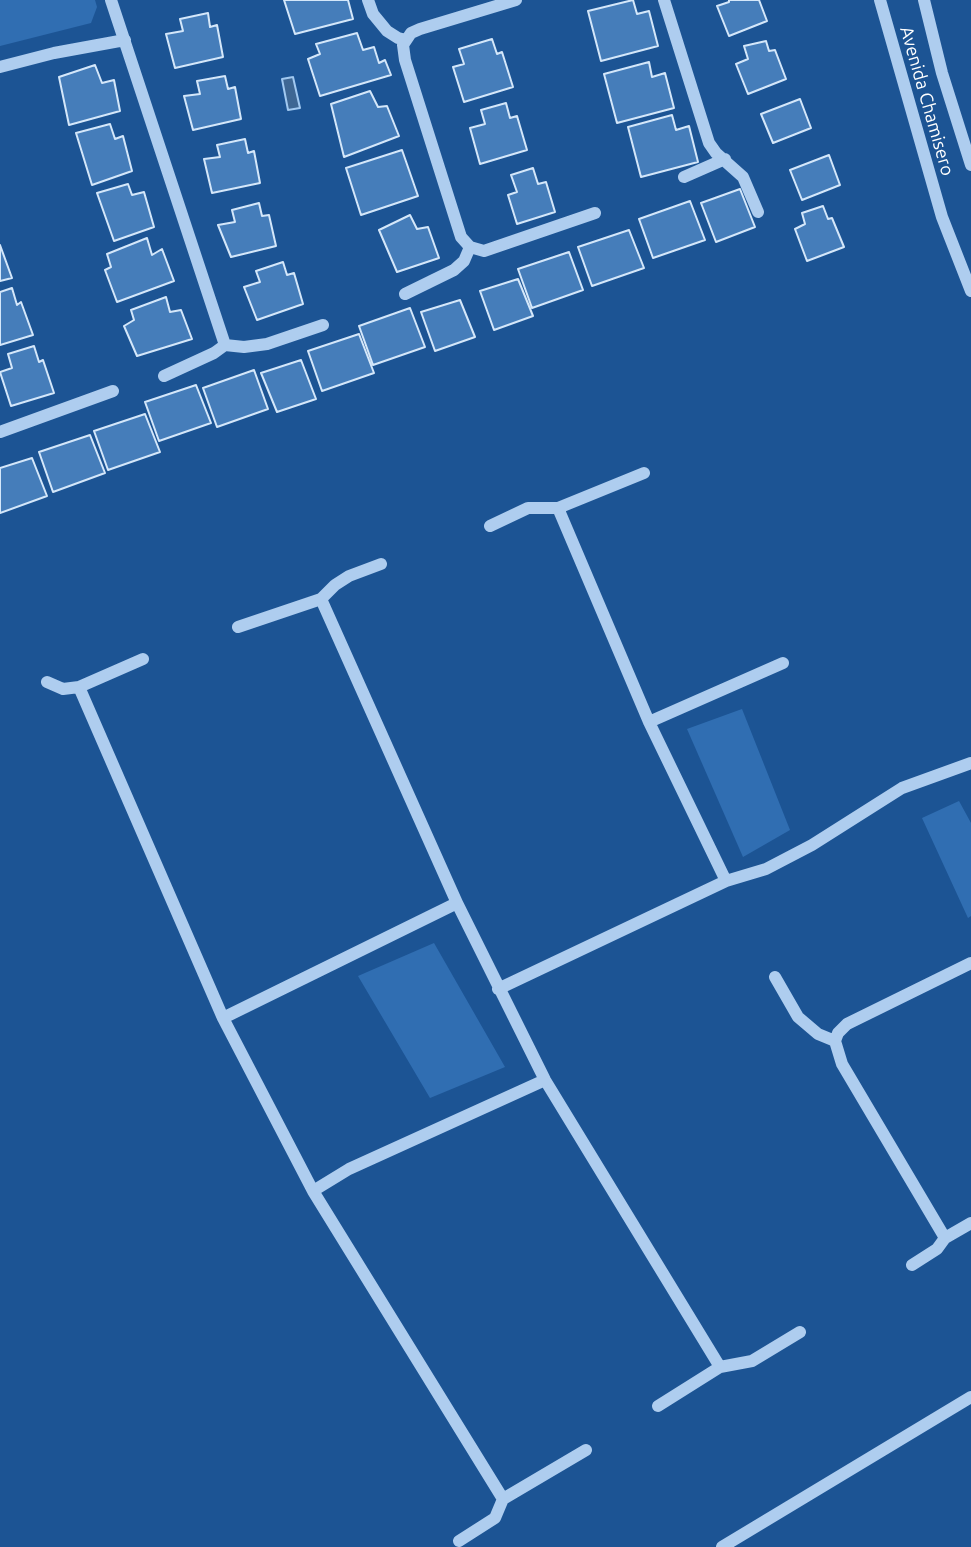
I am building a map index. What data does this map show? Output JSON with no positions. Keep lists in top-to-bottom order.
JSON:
{
  "streets": {
    "street": ["Avenida Chamisero"]
  }
}
